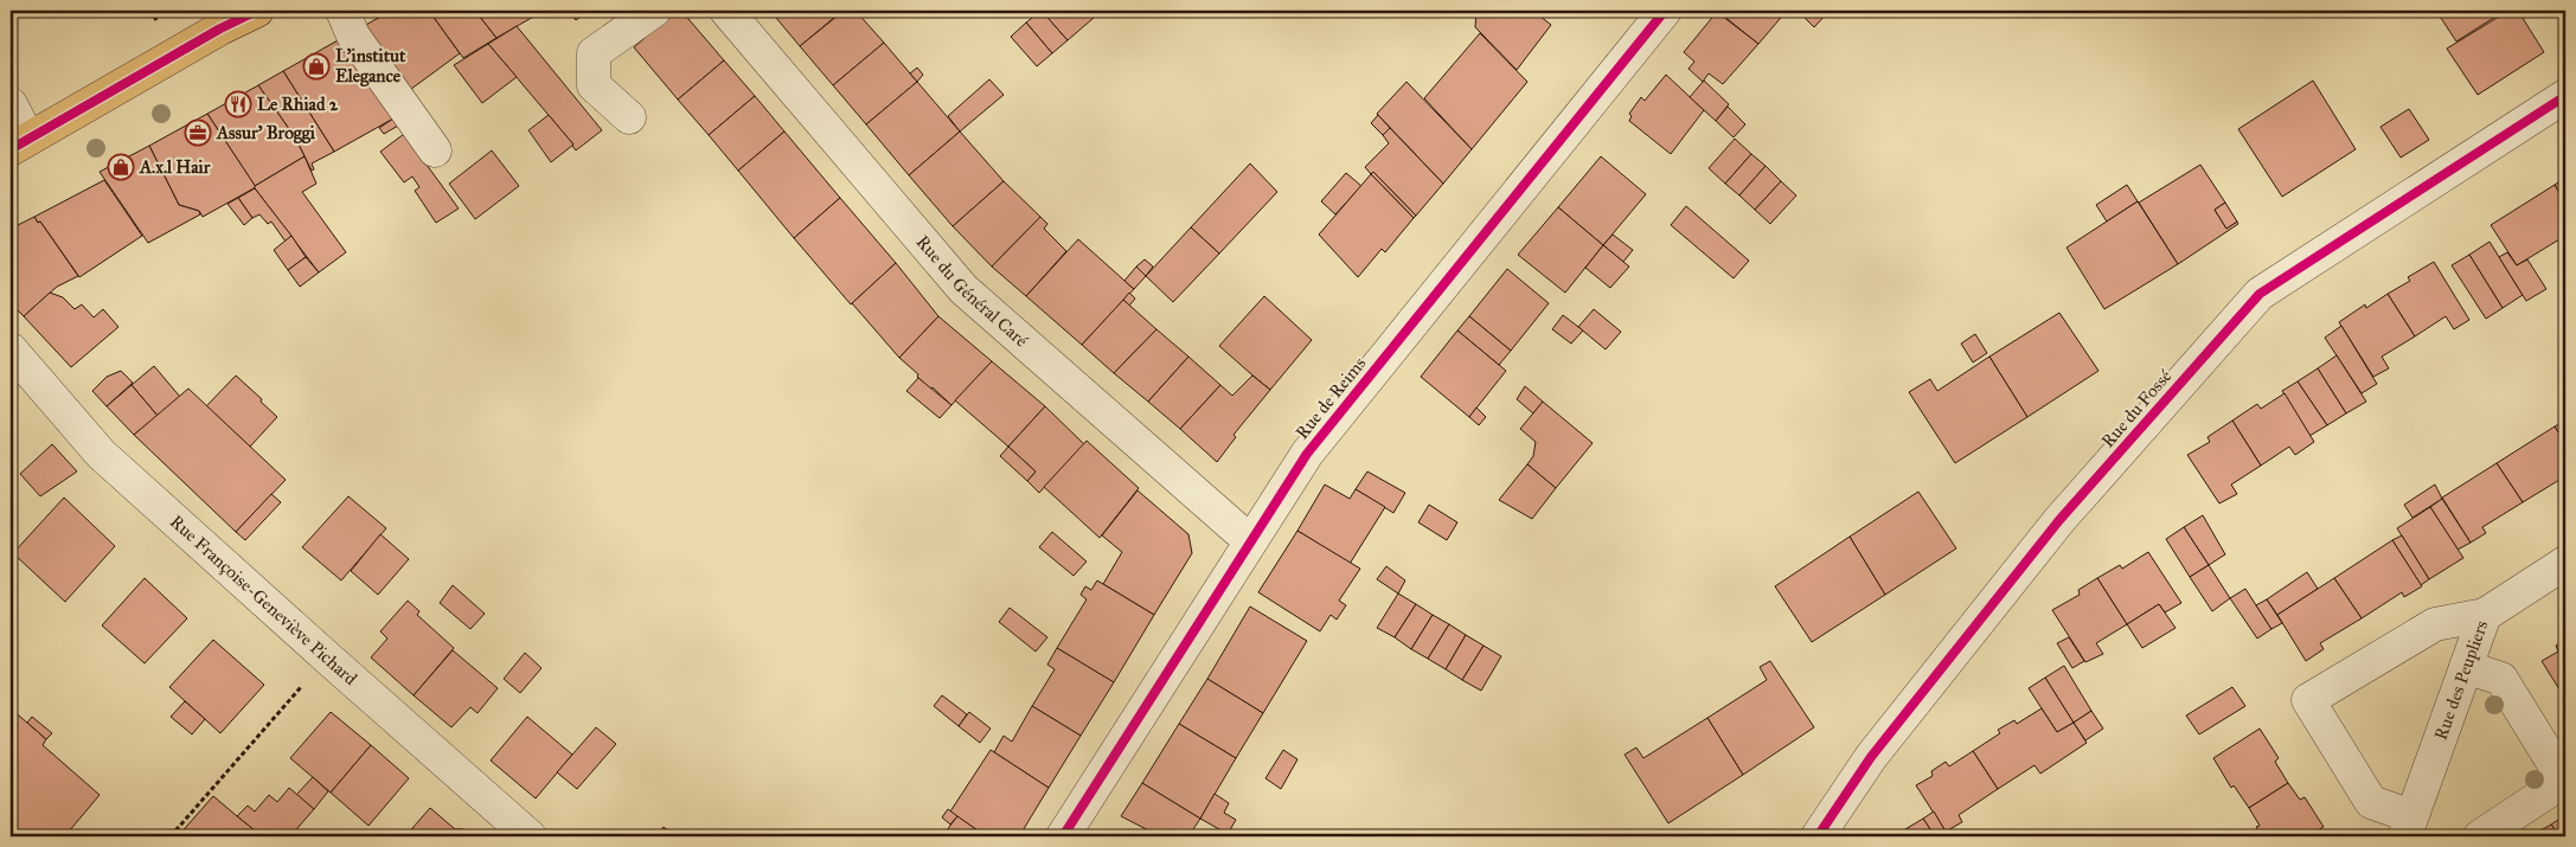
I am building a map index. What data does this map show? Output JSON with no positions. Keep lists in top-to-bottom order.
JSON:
{
  "streets": {
    "street": [
      "Rue du Général Caré",
      "Rue de Reims",
      "Rue du Fossé",
      "Rue Françoise-Geneviève Pichard",
      "Rue des Peupliers"
    ]
  },
  "crossings": [
    ["Rue du Général Caré", "Rue de Reims"]
  ],
  "places": {
    "shop": ["L'institut Elegance", "A.x.l Hair"],
    "restaurant": ["Le Rhiad 2"],
    "office": ["Assur' Broggi"]
  }
}
